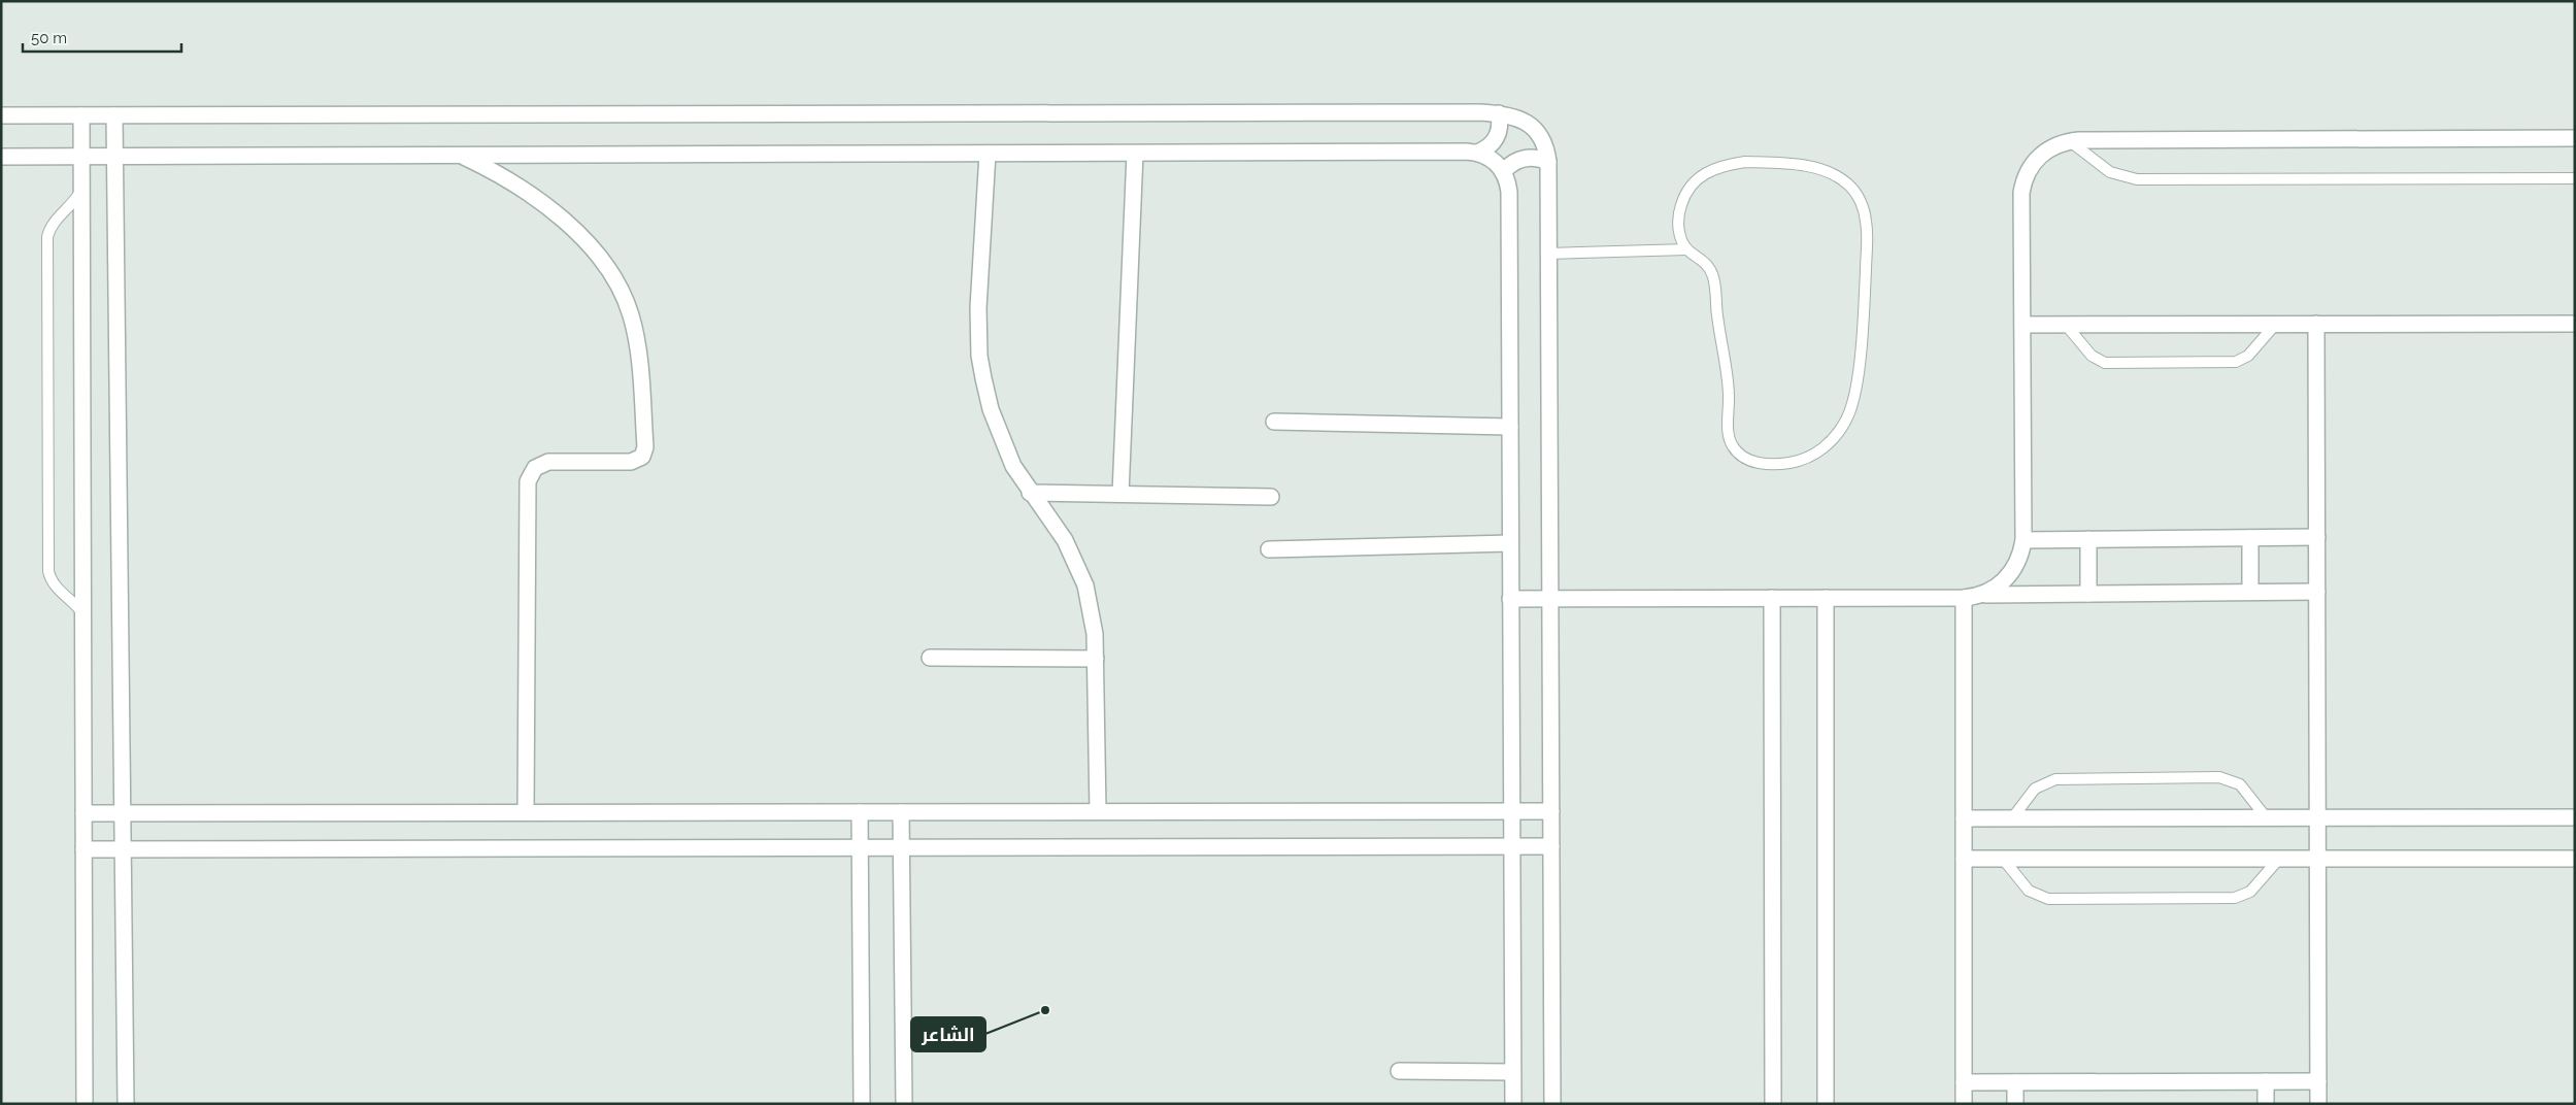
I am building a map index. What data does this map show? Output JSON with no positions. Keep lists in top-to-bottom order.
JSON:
{
  "places": ["الشاعر"],
  "scale_bar": "50 m"
}
